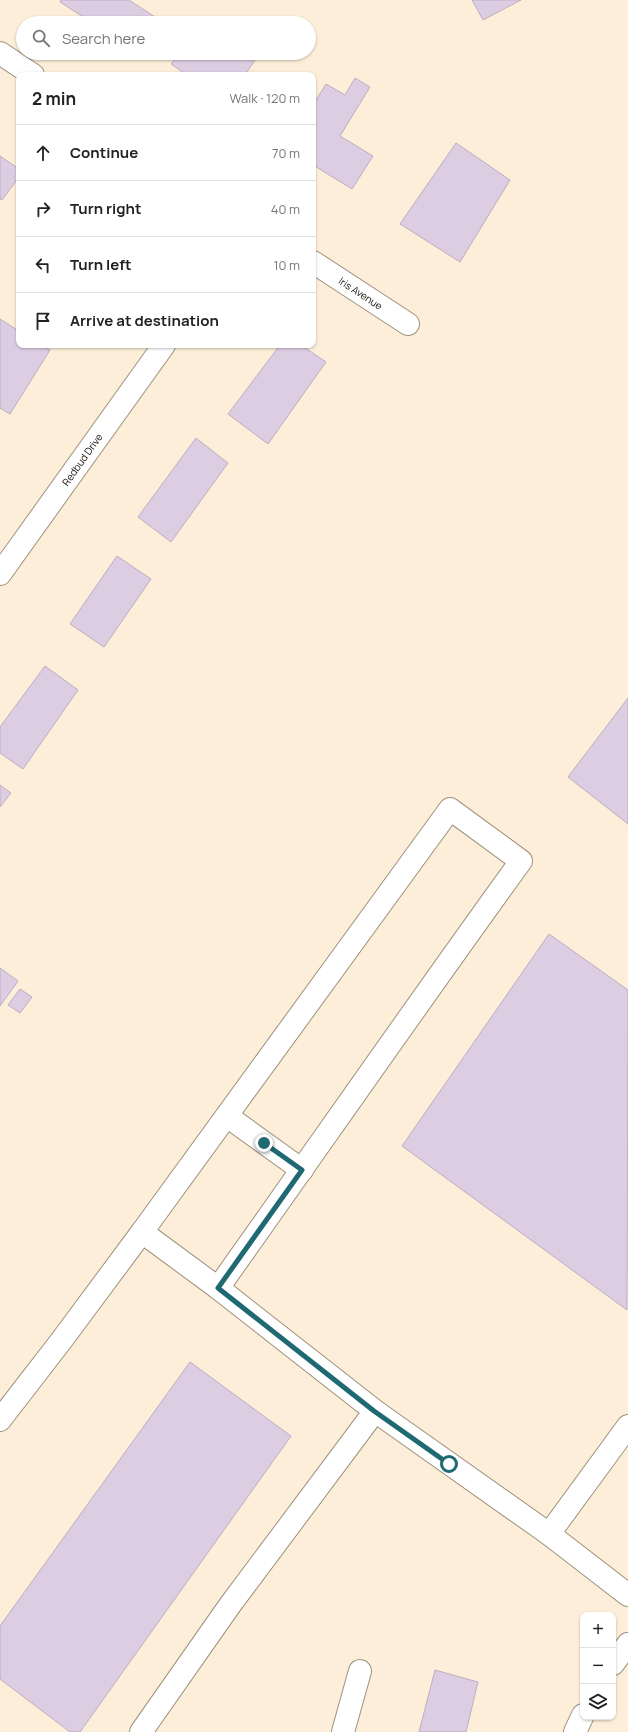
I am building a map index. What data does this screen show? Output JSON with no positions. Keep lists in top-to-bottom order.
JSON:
{
  "streets": {
    "street": ["Iris Avenue", "Redbud Drive"]
  },
  "page": {
    "search": "Search here",
    "heading": ["2 min", "Walk · 120 m"],
    "list": [
      ["Continue", "70 m"],
      ["Turn right", "40 m"],
      ["Turn left", "10 m"],
      "Arrive at destination"
    ],
    "map_buttons": ["+", "−"]
  }
}
